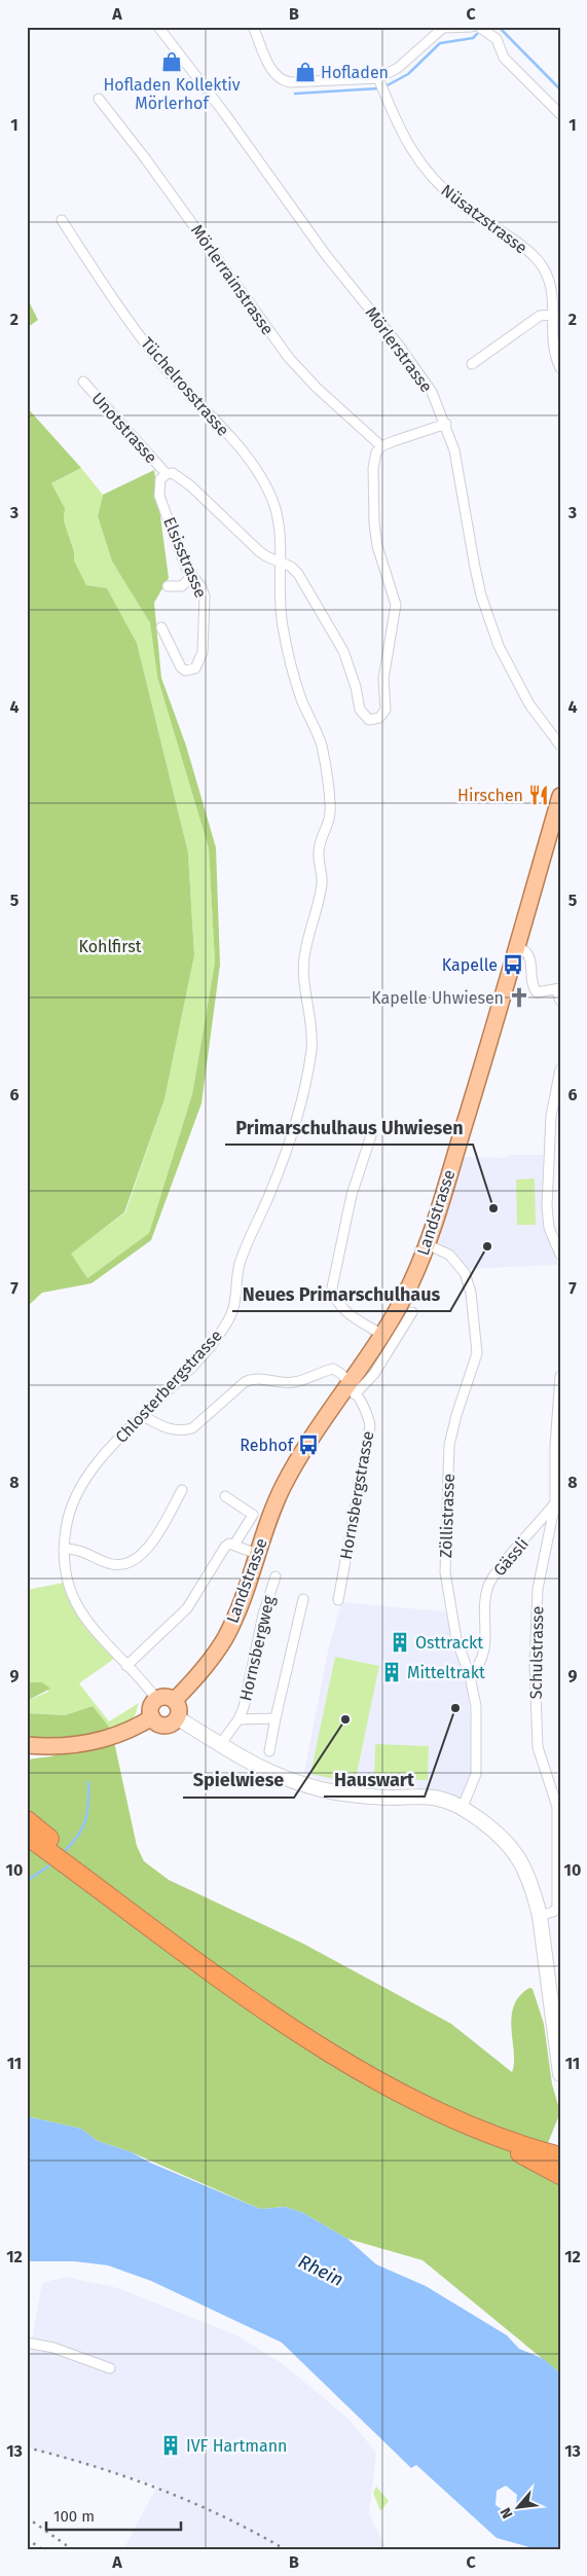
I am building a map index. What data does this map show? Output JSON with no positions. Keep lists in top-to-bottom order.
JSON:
{
  "streets": {
    "main road": ["Landstrasse"],
    "street": [
      "Nüsatzstrasse",
      "Mörlerrainstrasse",
      "Mörlerstrasse",
      "Tüchelrosstrasse",
      "Unotstrasse",
      "Elsisstrasse",
      "Chlosterbergstrasse",
      "Hornsbergstrasse",
      "Zöllistrasse",
      "Gässli",
      "Hornsbergweg",
      "Schulstrasse"
    ]
  },
  "crossings": [
    ["Tüchelrosstrasse", "Chlosterbergstrasse"],
    ["Unotstrasse", "Elsisstrasse"],
    ["Landstrasse", "Chlosterbergstrasse"],
    ["Landstrasse", "Hornsbergstrasse"],
    ["Landstrasse", "Zöllistrasse"],
    ["Zöllistrasse", "Gässli"],
    ["Gässli", "Schulstrasse"]
  ],
  "water": ["Rhein"],
  "parks": ["Kohlfirst"],
  "places": {
    "shop": ["Hofladen Kollektiv Mörlerhof", "Hofladen"],
    "restaurant": ["Hirschen"],
    "bus stop": ["Kapelle", "Rebhof"],
    "church": ["Kapelle Uhwiesen"],
    "other": [
      "Primarschulhaus Uhwiesen",
      "Neues Primarschulhaus",
      "Hauswart",
      "Spielwiese"
    ],
    "building": ["Osttrackt", "Mitteltrakt", "IVF Hartmann"]
  },
  "scale_bar": "100 m",
  "north": "bottom left",
  "grid": {
    "columns": ["A", "B", "C"],
    "rows": [
      "1",
      "2",
      "3",
      "4",
      "5",
      "6",
      "7",
      "8",
      "9",
      "10",
      "11",
      "12",
      "13"
    ]
  }
}
